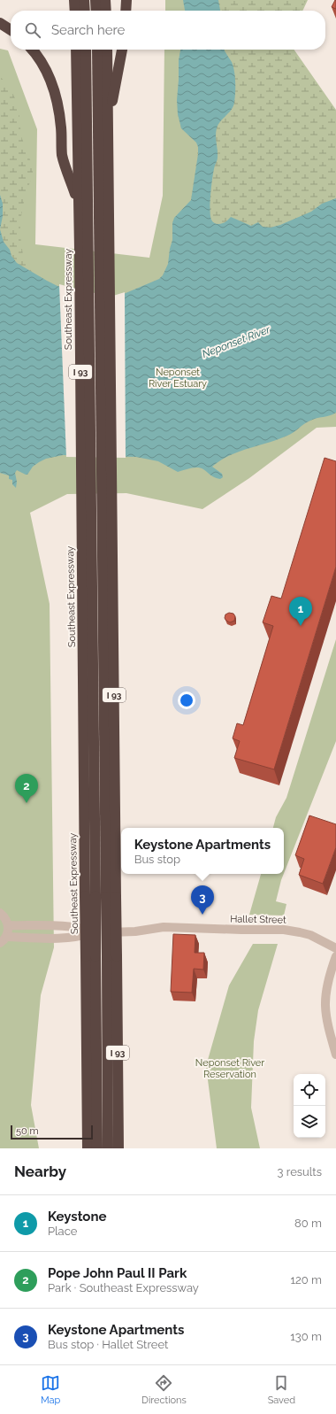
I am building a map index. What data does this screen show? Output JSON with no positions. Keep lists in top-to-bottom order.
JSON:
{
  "streets": {
    "highway": ["Southeast Expressway", "I 93"],
    "street": ["Hallet Street"]
  },
  "crossings": [
    ["Southeast Expressway", "I 93"]
  ],
  "water": ["Neponset River"],
  "parks": ["Neponset River Estuary", "Neponset River Reservation"],
  "scale_bar": "50 m",
  "page": {
    "search": "Search here",
    "pins": ["1", "2", "3"],
    "popup": ["Keystone Apartments", "Bus stop"],
    "scale": "50 m",
    "heading": ["Nearby", "3 results"],
    "list": [
      {
        "mark": "1",
        "name": "Keystone",
        "note": "Place",
        "value": "80 m"
      },
      {
        "mark": "2",
        "name": "Pope John Paul II Park",
        "note": "Park · Southeast Expressway",
        "value": "120 m"
      },
      {
        "mark": "3",
        "name": "Keystone Apartments",
        "note": "Bus stop · Hallet Street",
        "value": "130 m"
      }
    ],
    "nav": ["Map", "Directions", "Saved"]
  }
}
